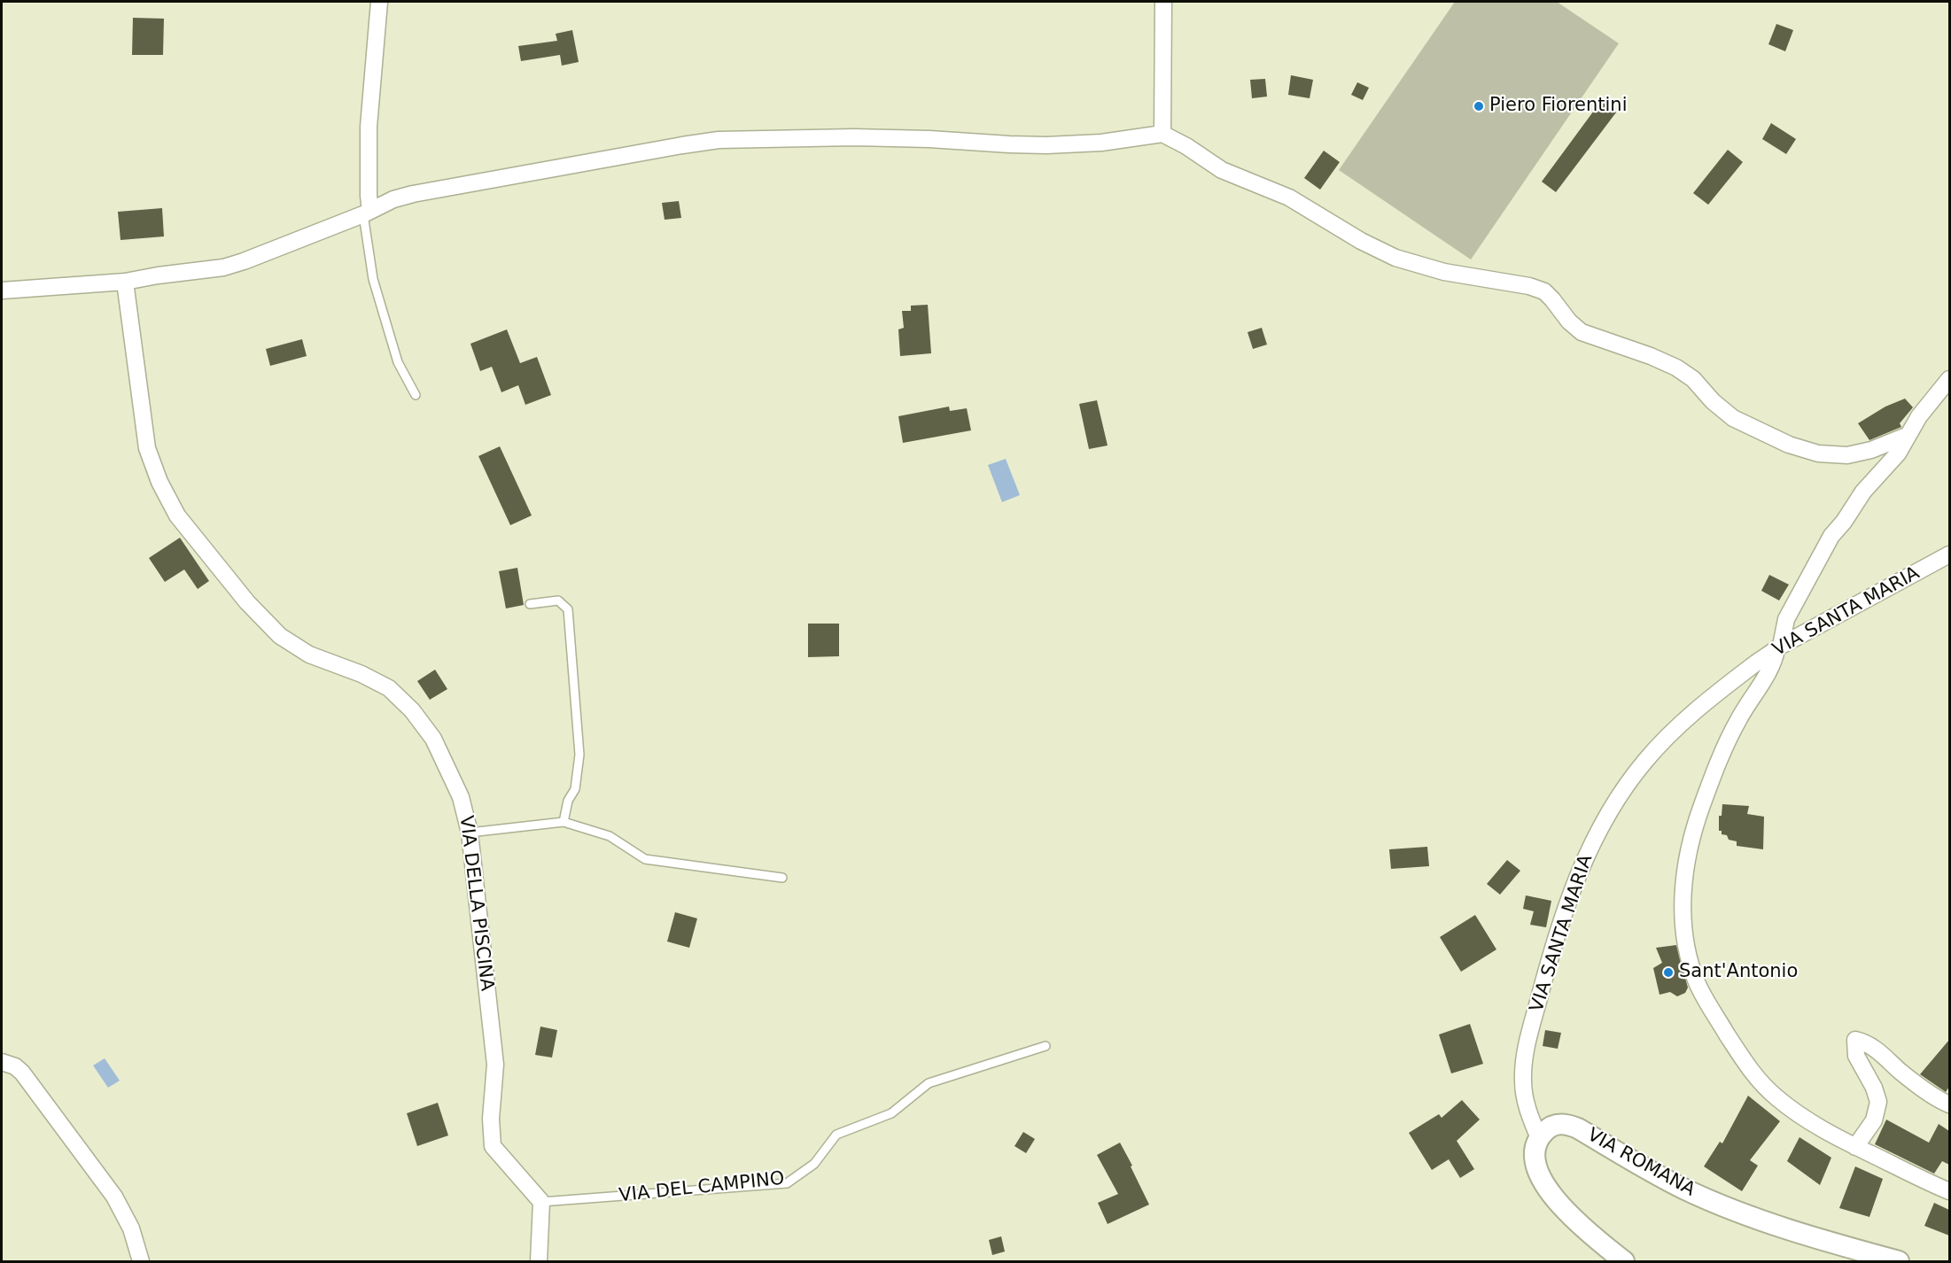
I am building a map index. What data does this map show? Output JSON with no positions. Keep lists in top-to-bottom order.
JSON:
{
  "streets": {
    "street": ["VIA SANTA MARIA", "VIA DELLA PISCINA", "VIA ROMANA"],
    "lane": ["VIA DEL CAMPINO"]
  },
  "crossings": [
    ["VIA SANTA MARIA", "VIA ROMANA"],
    ["VIA DELLA PISCINA", "VIA DEL CAMPINO"]
  ],
  "places": ["Piero Fiorentini", "Sant'Antonio"]
}
